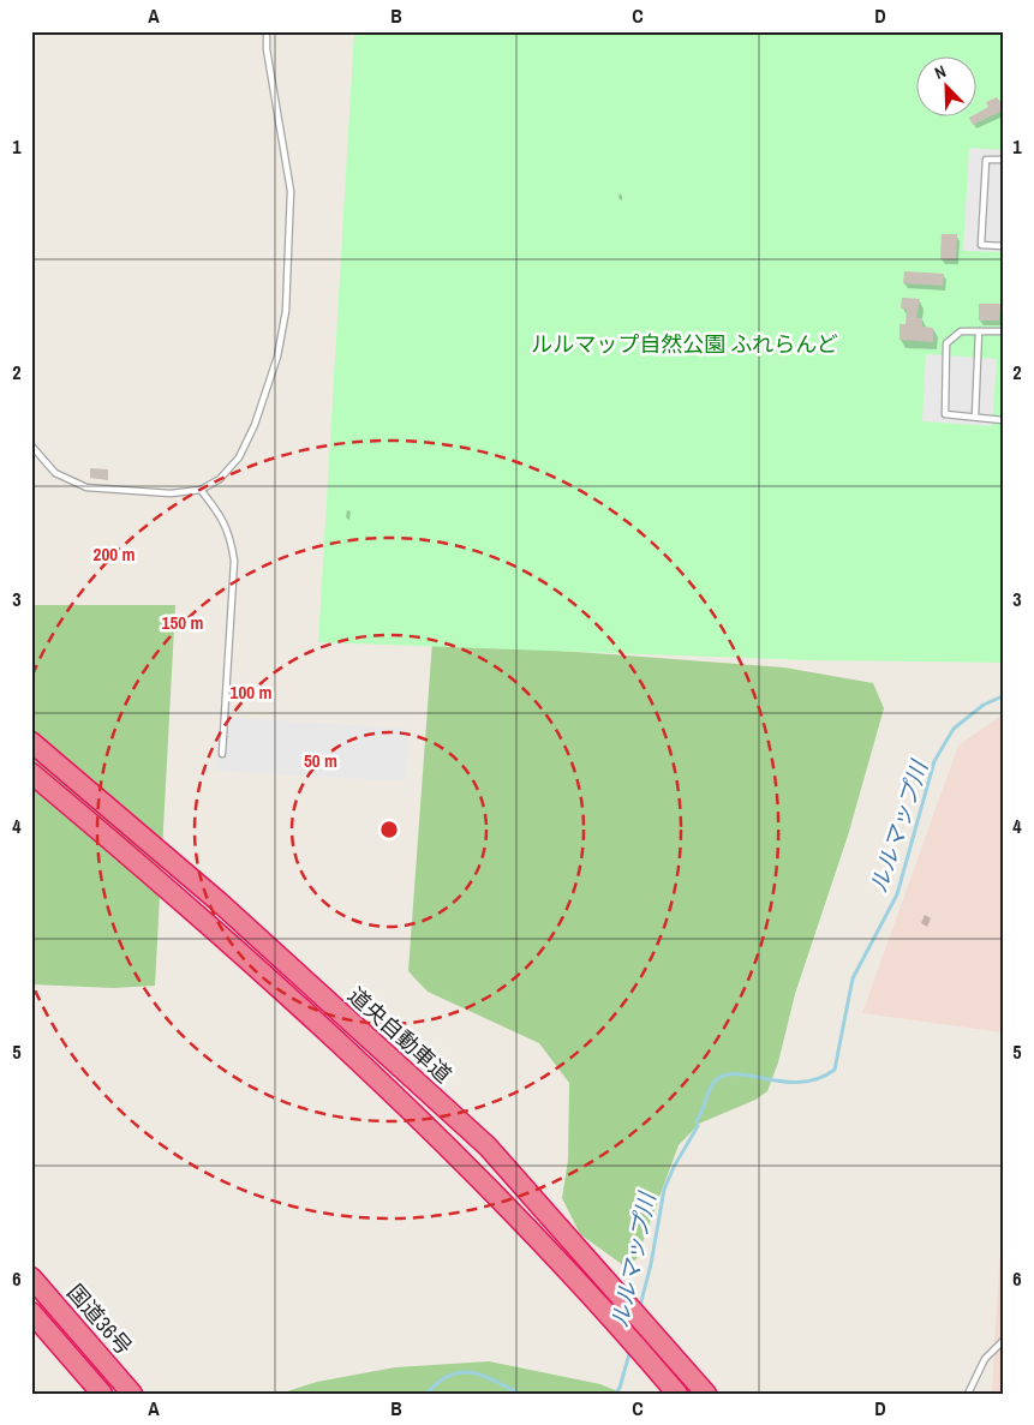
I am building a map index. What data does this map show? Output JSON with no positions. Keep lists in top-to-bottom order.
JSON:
{
  "streets": {
    "highway": ["道央自動車道", "国道36号"]
  },
  "water": ["ルルマップ川"],
  "parks": ["ルルマップ自然公園 ふれらんど"],
  "north": "top left",
  "grid": {
    "columns": [
      "A",
      "B",
      "C",
      "D"
    ],
    "rows": [
      "1",
      "2",
      "3",
      "4",
      "5",
      "6"
    ]
  },
  "rings": [
    "200 m",
    "150 m",
    "100 m",
    "50 m"
  ]
}
